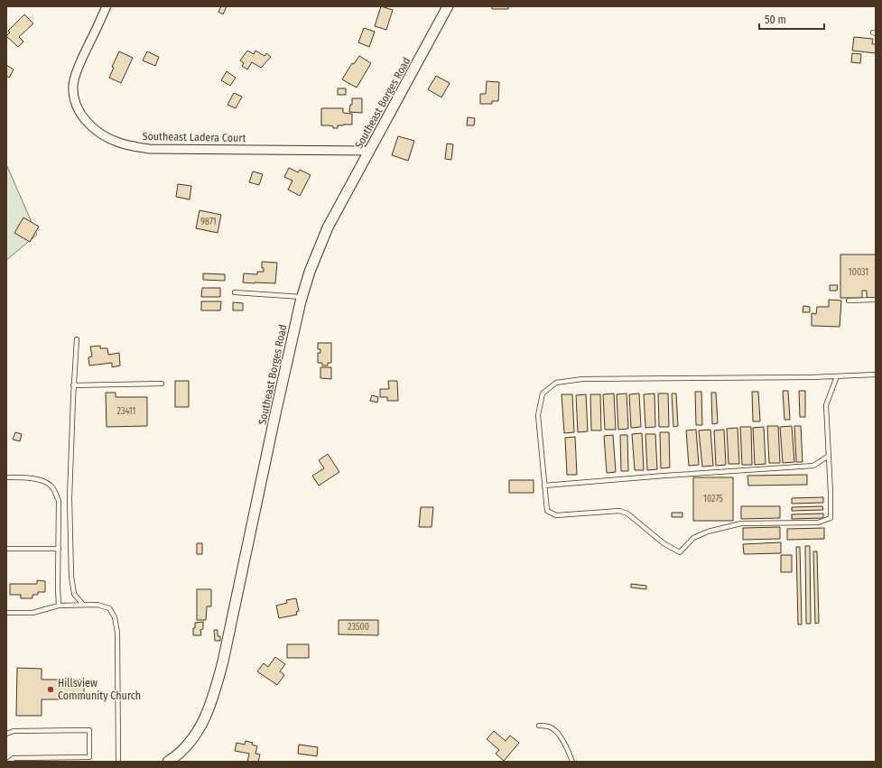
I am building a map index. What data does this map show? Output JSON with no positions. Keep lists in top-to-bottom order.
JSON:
{
  "streets": {
    "street": ["Southeast Borges Road", "Southeast Ladera Court"]
  },
  "crossings": [
    ["Southeast Borges Road", "Southeast Ladera Court"]
  ],
  "places": ["Hillsview Community Church"],
  "house_numbers": [
    "9871",
    "10031",
    "23411",
    "10275",
    "23500"
  ],
  "scale_bar": "50 m"
}
